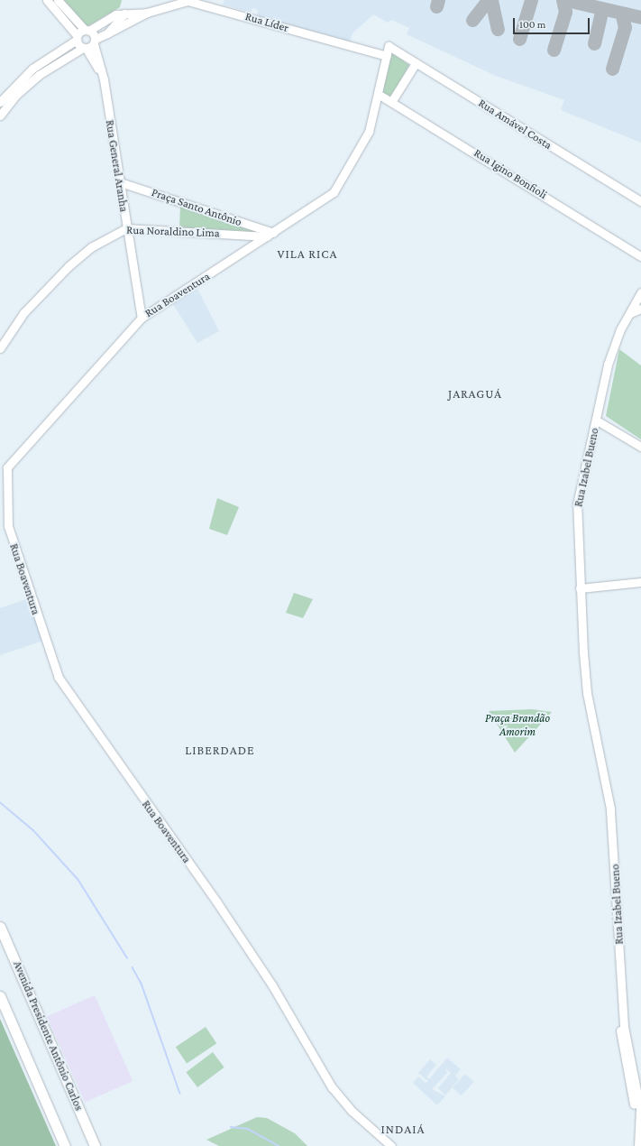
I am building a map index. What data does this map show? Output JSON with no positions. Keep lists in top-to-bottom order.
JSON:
{
  "streets": {
    "highway": ["Avenida Presidente Antônio Carlos"],
    "street": [
      "Rua Líder",
      "Rua Amável Costa",
      "Rua General Aranha",
      "Rua Igino Bonfioli",
      "Praça Santo Antônio",
      "Rua Noraldino Lima",
      "Rua Boaventura",
      "Rua Izabel Bueno"
    ]
  },
  "crossings": [
    ["Rua Líder", "Rua General Aranha"],
    ["Rua Líder", "Rua Boaventura"],
    ["Rua Amável Costa", "Rua Boaventura"],
    ["Rua General Aranha", "Praça Santo Antônio"],
    ["Rua General Aranha", "Rua Noraldino Lima"],
    ["Rua General Aranha", "Rua Boaventura"],
    ["Rua Igino Bonfioli", "Rua Boaventura"],
    ["Praça Santo Antônio", "Rua Noraldino Lima"],
    ["Praça Santo Antônio", "Rua Boaventura"],
    ["Rua Noraldino Lima", "Rua Boaventura"]
  ],
  "districts": [
    "VILA RICA",
    "JARAGUÁ",
    "LIBERDADE",
    "INDAIÁ"
  ],
  "parks": ["Praça Brandão Amorim"],
  "scale_bar": "100 m"
}
